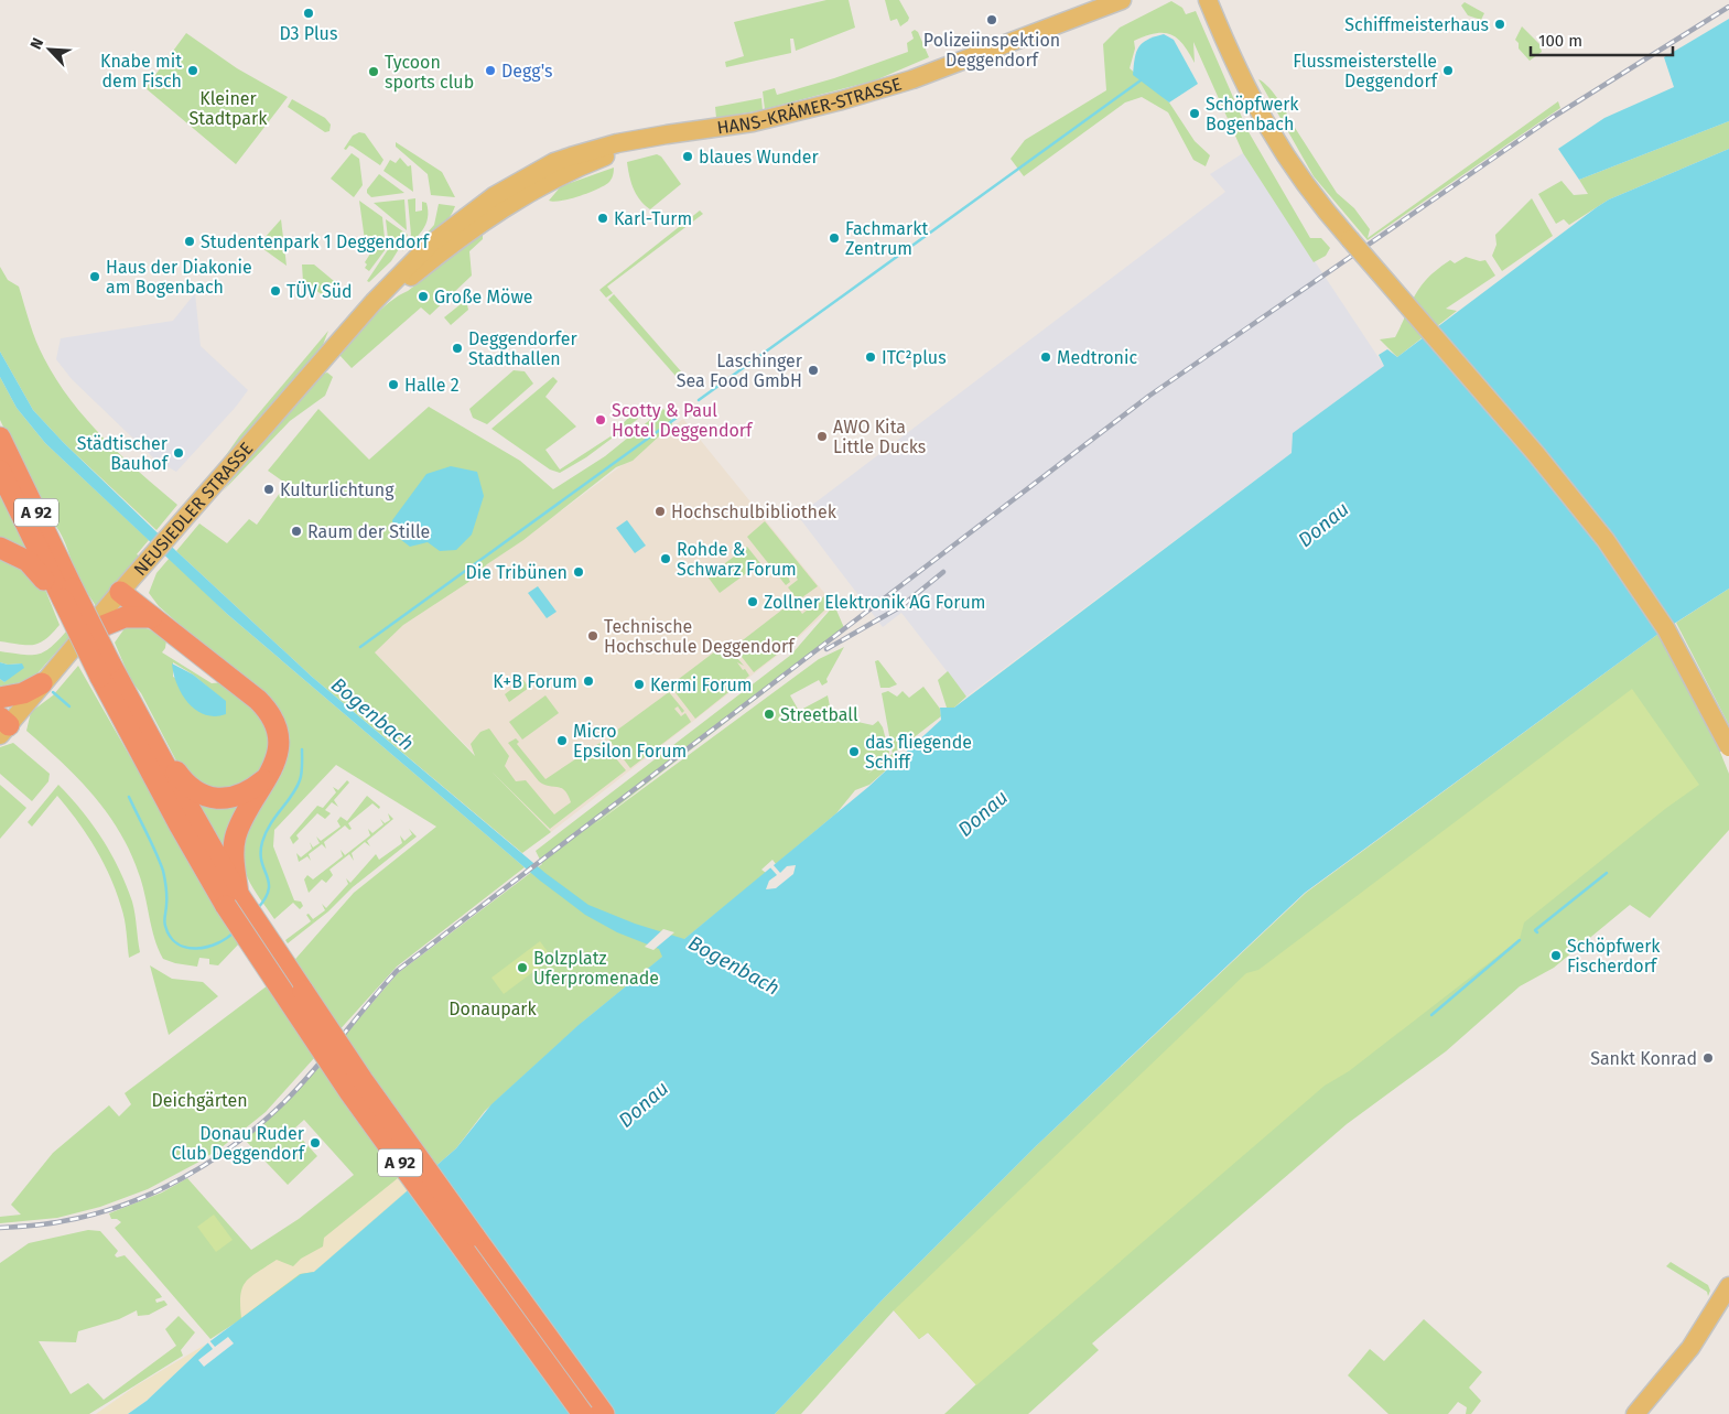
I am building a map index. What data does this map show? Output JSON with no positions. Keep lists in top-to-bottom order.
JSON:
{
  "streets": {
    "highway": ["A 92"],
    "main road": ["HANS-KRÄMER-STRASSE", "NEUSIEDLER STRASSE"]
  },
  "crossings": [
    ["HANS-KRÄMER-STRASSE", "NEUSIEDLER STRASSE"]
  ],
  "water": ["Donau", "Bogenbach"],
  "parks": ["Kleiner Stadtpark", "Donaupark", "Deichgärten"],
  "places": [
    "D3 Plus",
    "Polizeiinspektion Deggendorf",
    "Schiffmeisterhaus",
    "Knabe mit dem Fisch",
    "Degg's",
    "Flussmeisterstelle Deggendorf",
    "Tycoon sports club",
    "Schöpfwerk Bogenbach",
    "blaues Wunder",
    "Karl-Turm",
    "Fachmarkt Zentrum",
    "Studentenpark 1 Deggendorf",
    "Haus der Diakonie am Bogenbach",
    "TÜV Süd",
    "Große Möwe",
    "Deggendorfer Stadthallen",
    "ITC²plus",
    "Medtronic",
    "Laschinger Sea Food GmbH",
    "Halle 2",
    "Scotty & Paul Hotel Deggendorf",
    "AWO Kita Little Ducks",
    "Städtischer Bauhof",
    "Kulturlichtung",
    "Hochschulbibliothek",
    "Raum der Stille",
    "Rohde & Schwarz Forum",
    "Die Tribünen",
    "Zollner Elektronik AG Forum",
    "Technische Hochschule Deggendorf",
    "K+B Forum",
    "Kermi Forum",
    "Streetball",
    "Micro Epsilon Forum",
    "das fliegende Schiff",
    "Schöpfwerk Fischerdorf",
    "Bolzplatz Uferpromenade",
    "Sankt Konrad",
    "Donau Ruder Club Deggendorf"
  ],
  "scale_bar": "100 m",
  "north": "top left"
}
